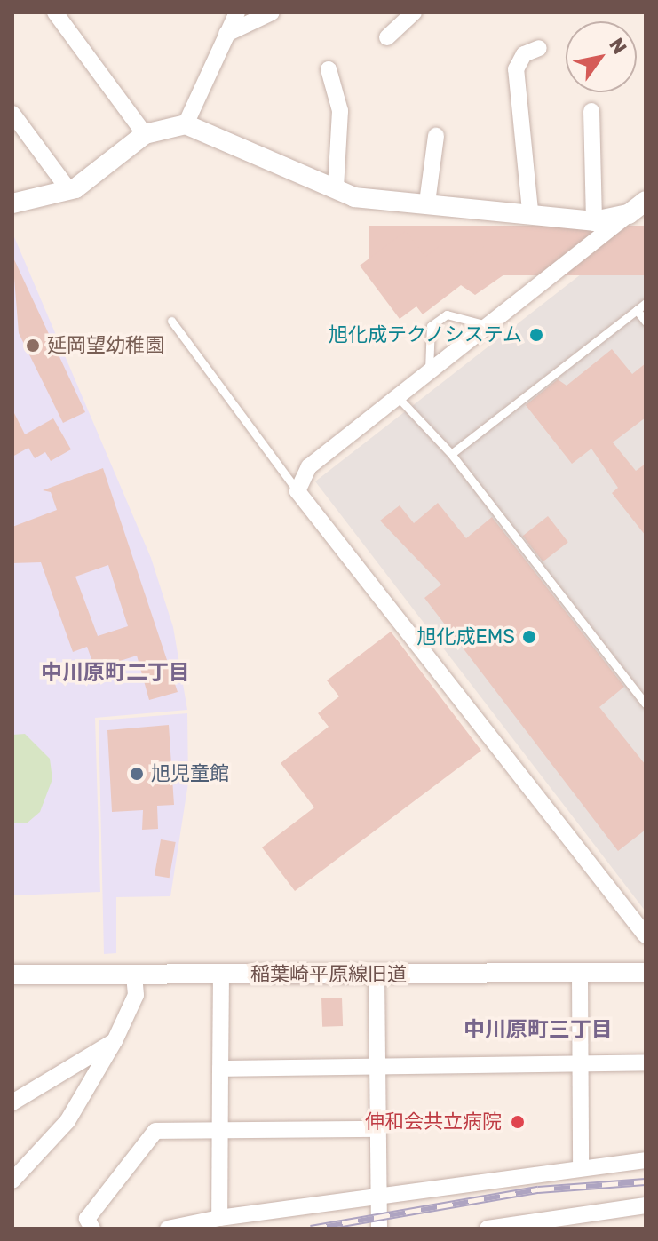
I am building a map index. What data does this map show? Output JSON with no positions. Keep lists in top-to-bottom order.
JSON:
{
  "streets": {
    "street": ["稲葉崎平原線旧道"]
  },
  "districts": ["中川原町二丁目", "中川原町三丁目"],
  "places": [
    "旭化成テクノシステム",
    "延岡望幼稚園",
    "旭化成EMS",
    "旭児童館",
    "伸和会共立病院"
  ],
  "north": "top right"
}
